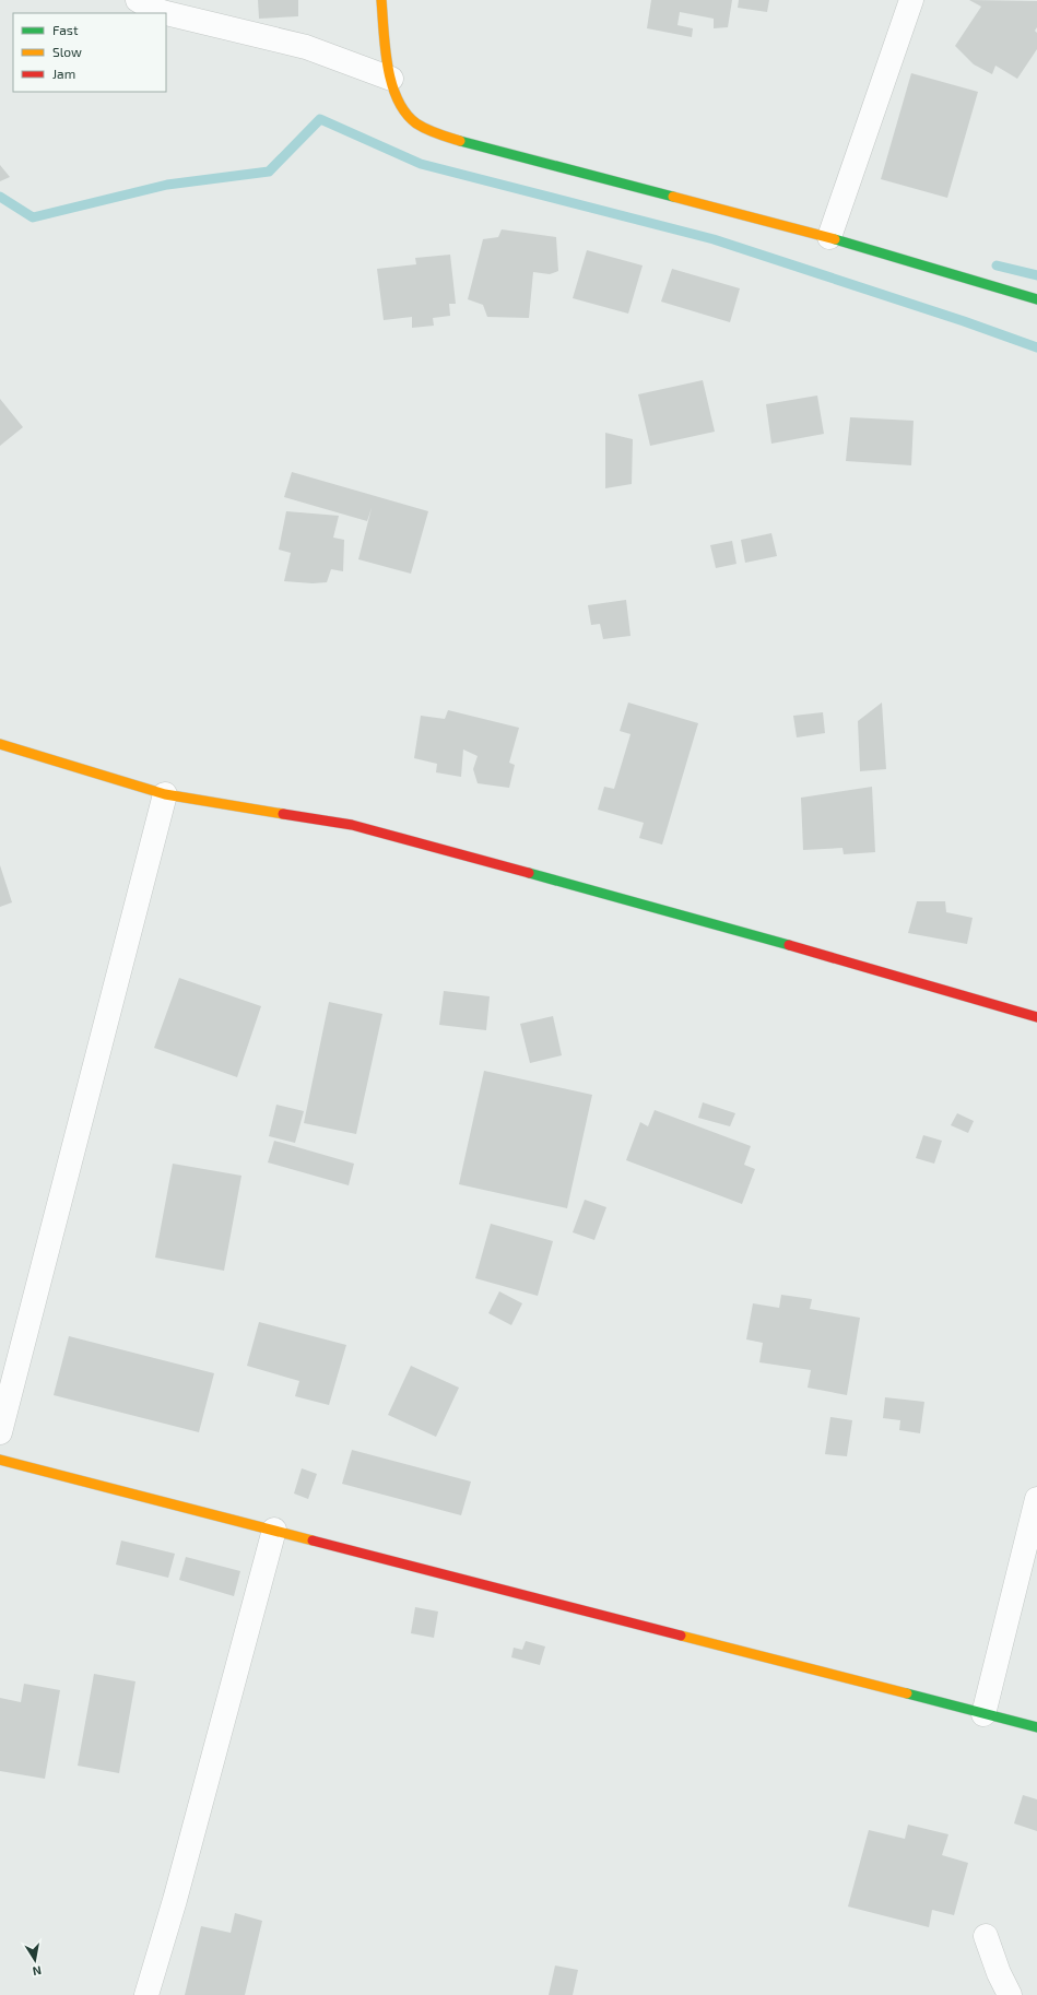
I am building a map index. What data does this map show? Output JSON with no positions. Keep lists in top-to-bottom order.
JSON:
{
  "legend": ["Fast", "Slow", "Jam"],
  "north": "bottom"
}
